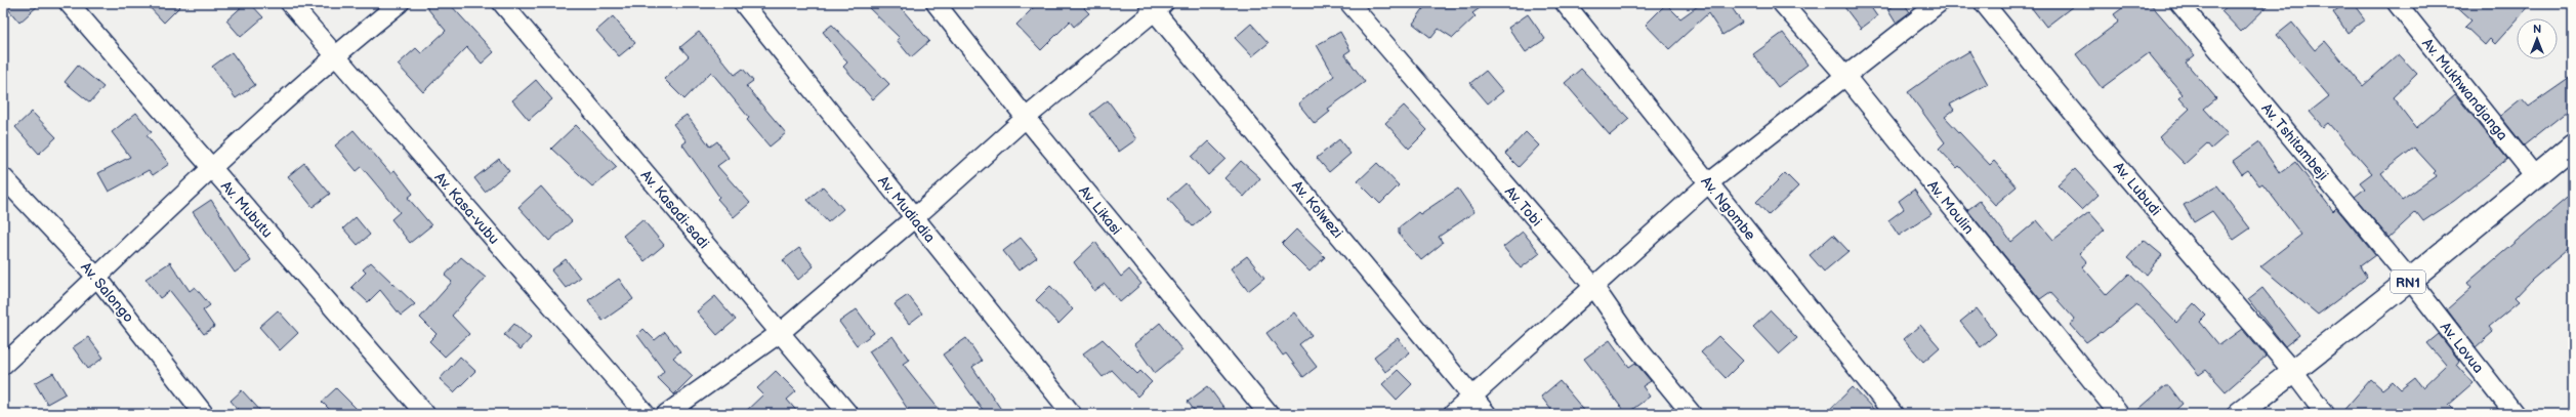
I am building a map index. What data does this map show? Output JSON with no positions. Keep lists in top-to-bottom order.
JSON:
{
  "streets": {
    "highway": ["RN1"],
    "street": [
      "Av. Mukhwandjanga",
      "Av. Tshitambeji",
      "Av. Lubudi",
      "Av. Tobi",
      "Av. Moulin",
      "Av. Kasa-vubu",
      "Av. Ngombe",
      "Av. Mubutu",
      "Av. Kasadi-sadi",
      "Av. Mudiadia",
      "Av. Kolwezi",
      "Av. Likasi",
      "Av. Salongo",
      "Av. Lovua"
    ]
  },
  "crossings": [
    ["Av. Mukhwandjanga", "RN1"],
    ["Av. Tshitambeji", "RN1"],
    ["Av. Tshitambeji", "Av. Lovua"],
    ["Av. Lubudi", "RN1"],
    ["RN1", "Av. Lovua"]
  ],
  "north": "top"
}
